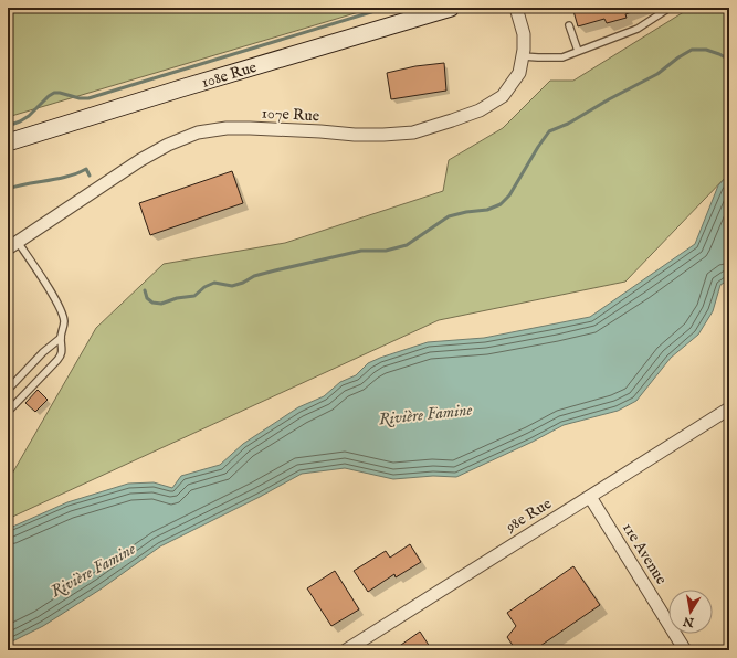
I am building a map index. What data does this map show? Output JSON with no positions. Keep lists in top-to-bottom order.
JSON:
{
  "streets": {
    "main road": ["108e Rue"],
    "street": ["107e Rue", "98e Rue", "11e Avenue"]
  },
  "crossings": [
    ["98e Rue", "11e Avenue"]
  ],
  "water": ["Rivière Famine"],
  "north": "bottom"
}
